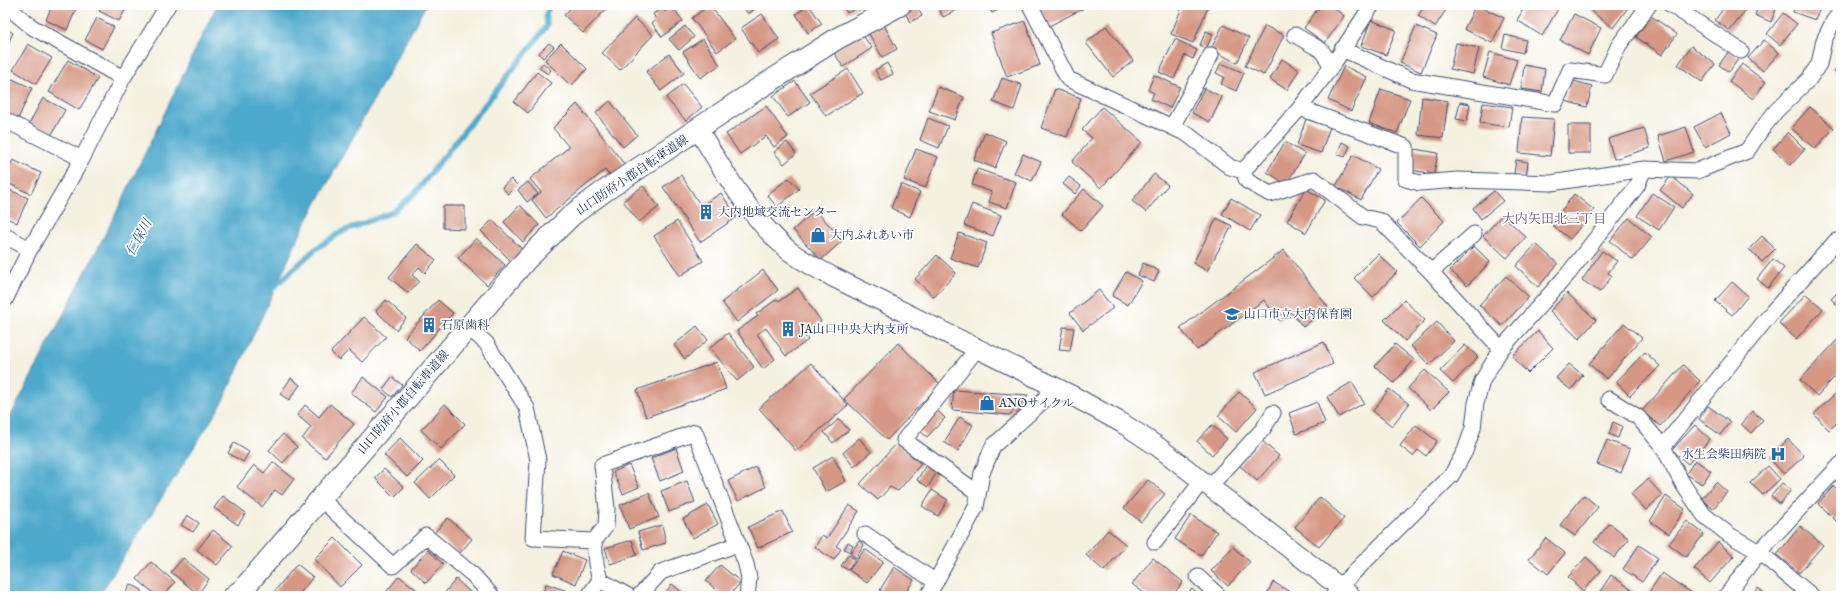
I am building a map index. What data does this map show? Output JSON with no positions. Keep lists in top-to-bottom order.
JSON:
{
  "streets": {
    "main road": ["山口防府小郡自転車道線"]
  },
  "districts": ["大内矢田北三丁目"],
  "water": ["仁保川"],
  "places": {
    "building": ["大内地域交流センター", "石原歯科", "JA山口中央大内支所"],
    "shop": ["大内ふれあい市", "ANOサイクル"],
    "school or university": ["山口市立大内保育園"],
    "hospital": ["水生会柴田病院"]
  }
}
